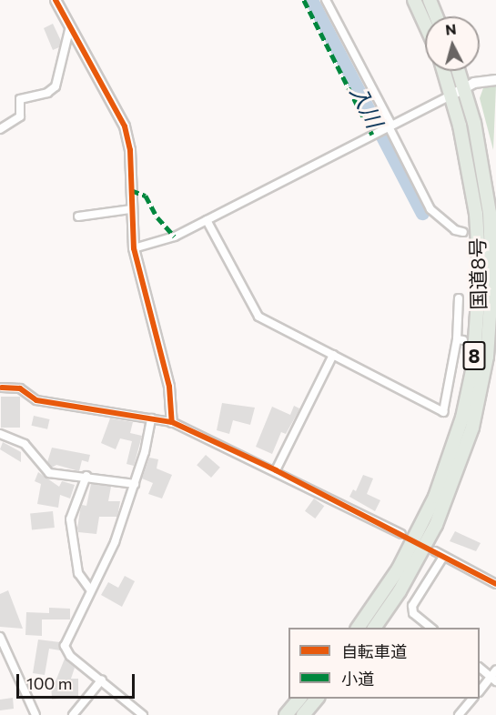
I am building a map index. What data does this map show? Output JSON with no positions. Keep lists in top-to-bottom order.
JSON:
{
  "streets": {
    "highway": ["国道8号", "8"]
  },
  "water": ["入川"],
  "legend": ["自転車道", "小道"],
  "scale_bar": "100 m",
  "north": "top"
}
